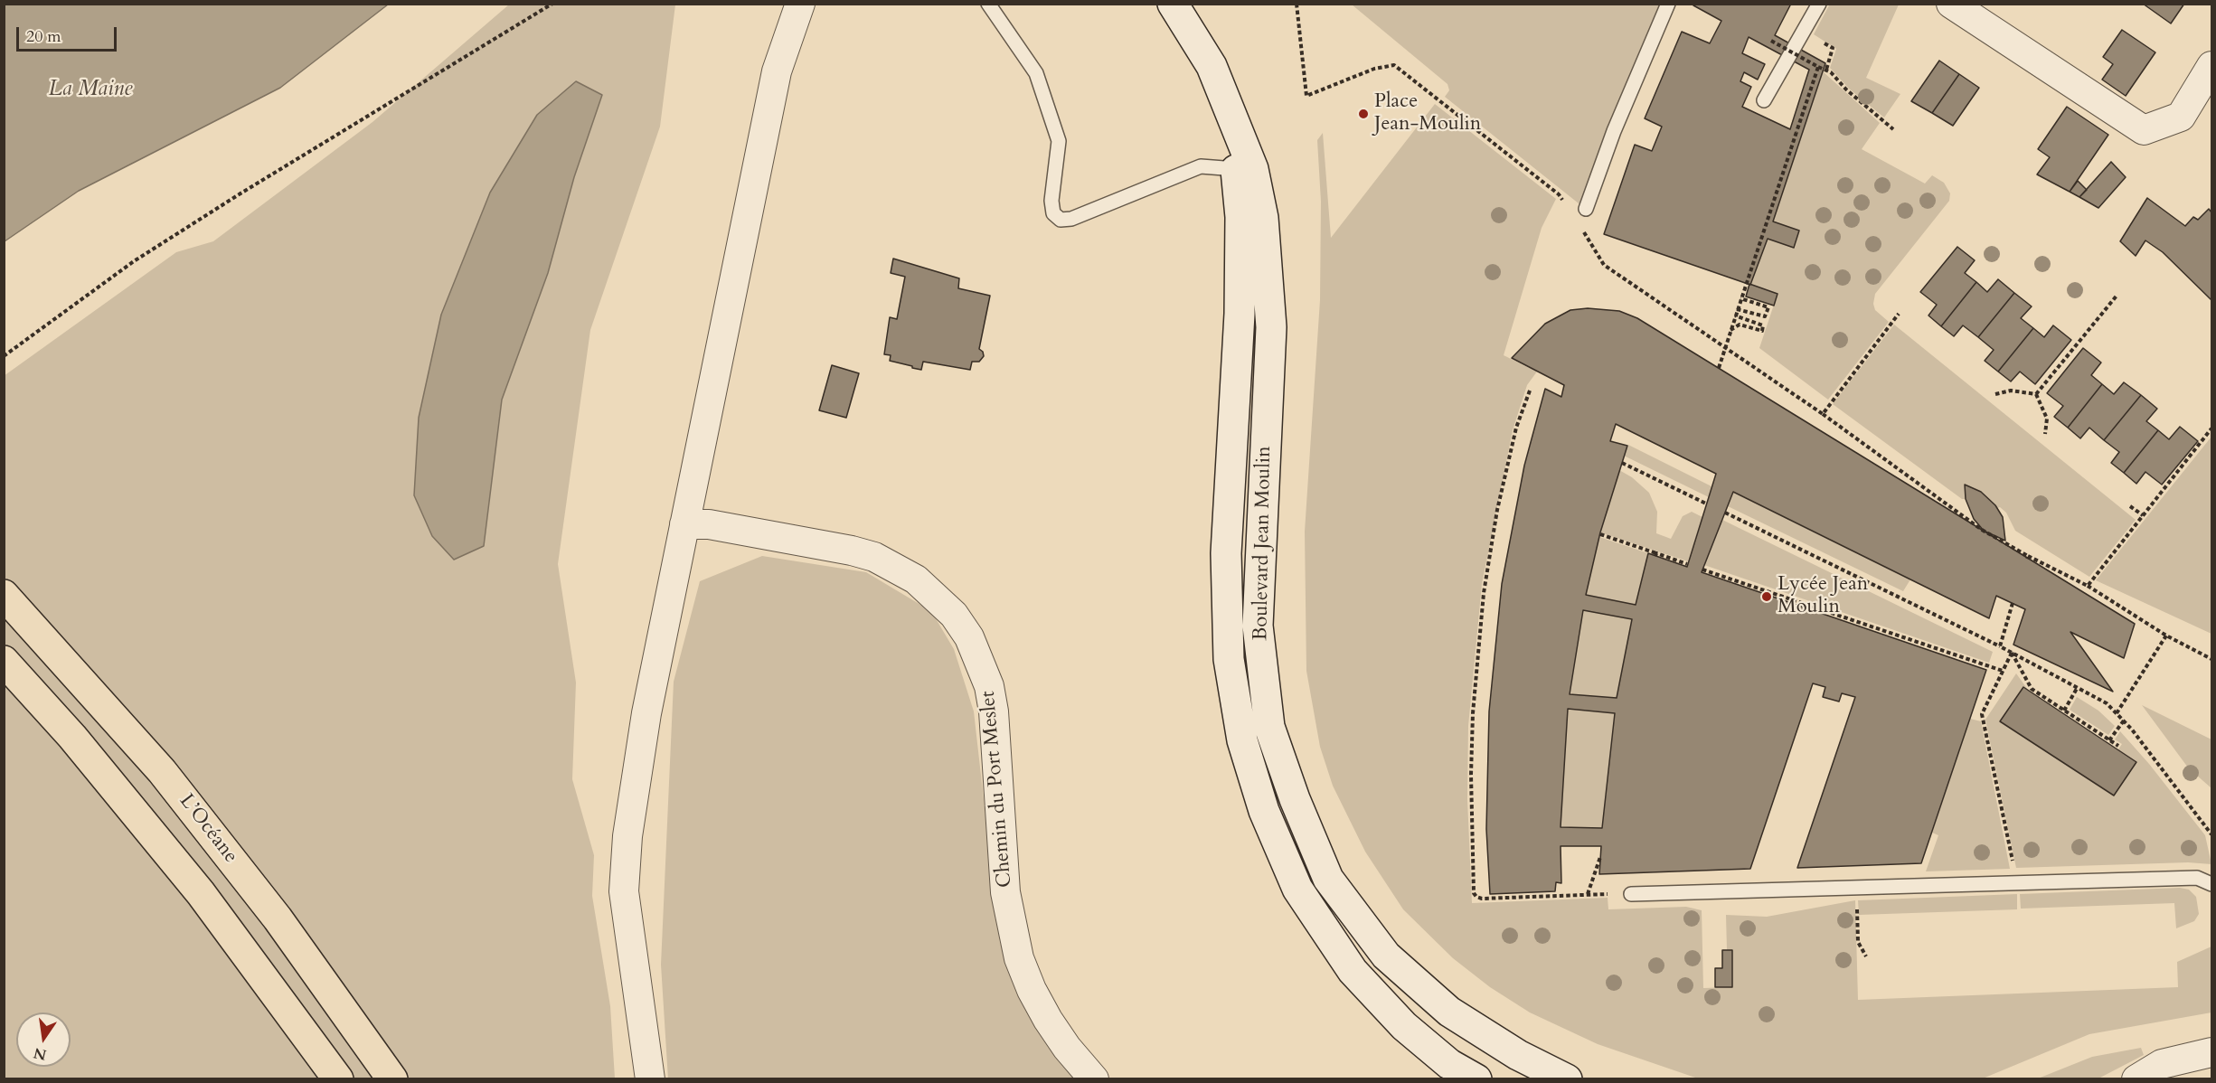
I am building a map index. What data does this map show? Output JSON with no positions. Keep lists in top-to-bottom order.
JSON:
{
  "streets": {
    "highway": ["L’Océane"],
    "main road": ["Boulevard Jean Moulin"],
    "street": ["Chemin du Port Meslet"]
  },
  "water": ["La Maine"],
  "places": ["Place Jean-Moulin", "Lycée Jean Moulin"],
  "scale_bar": "20 m",
  "north": "bottom"
}
